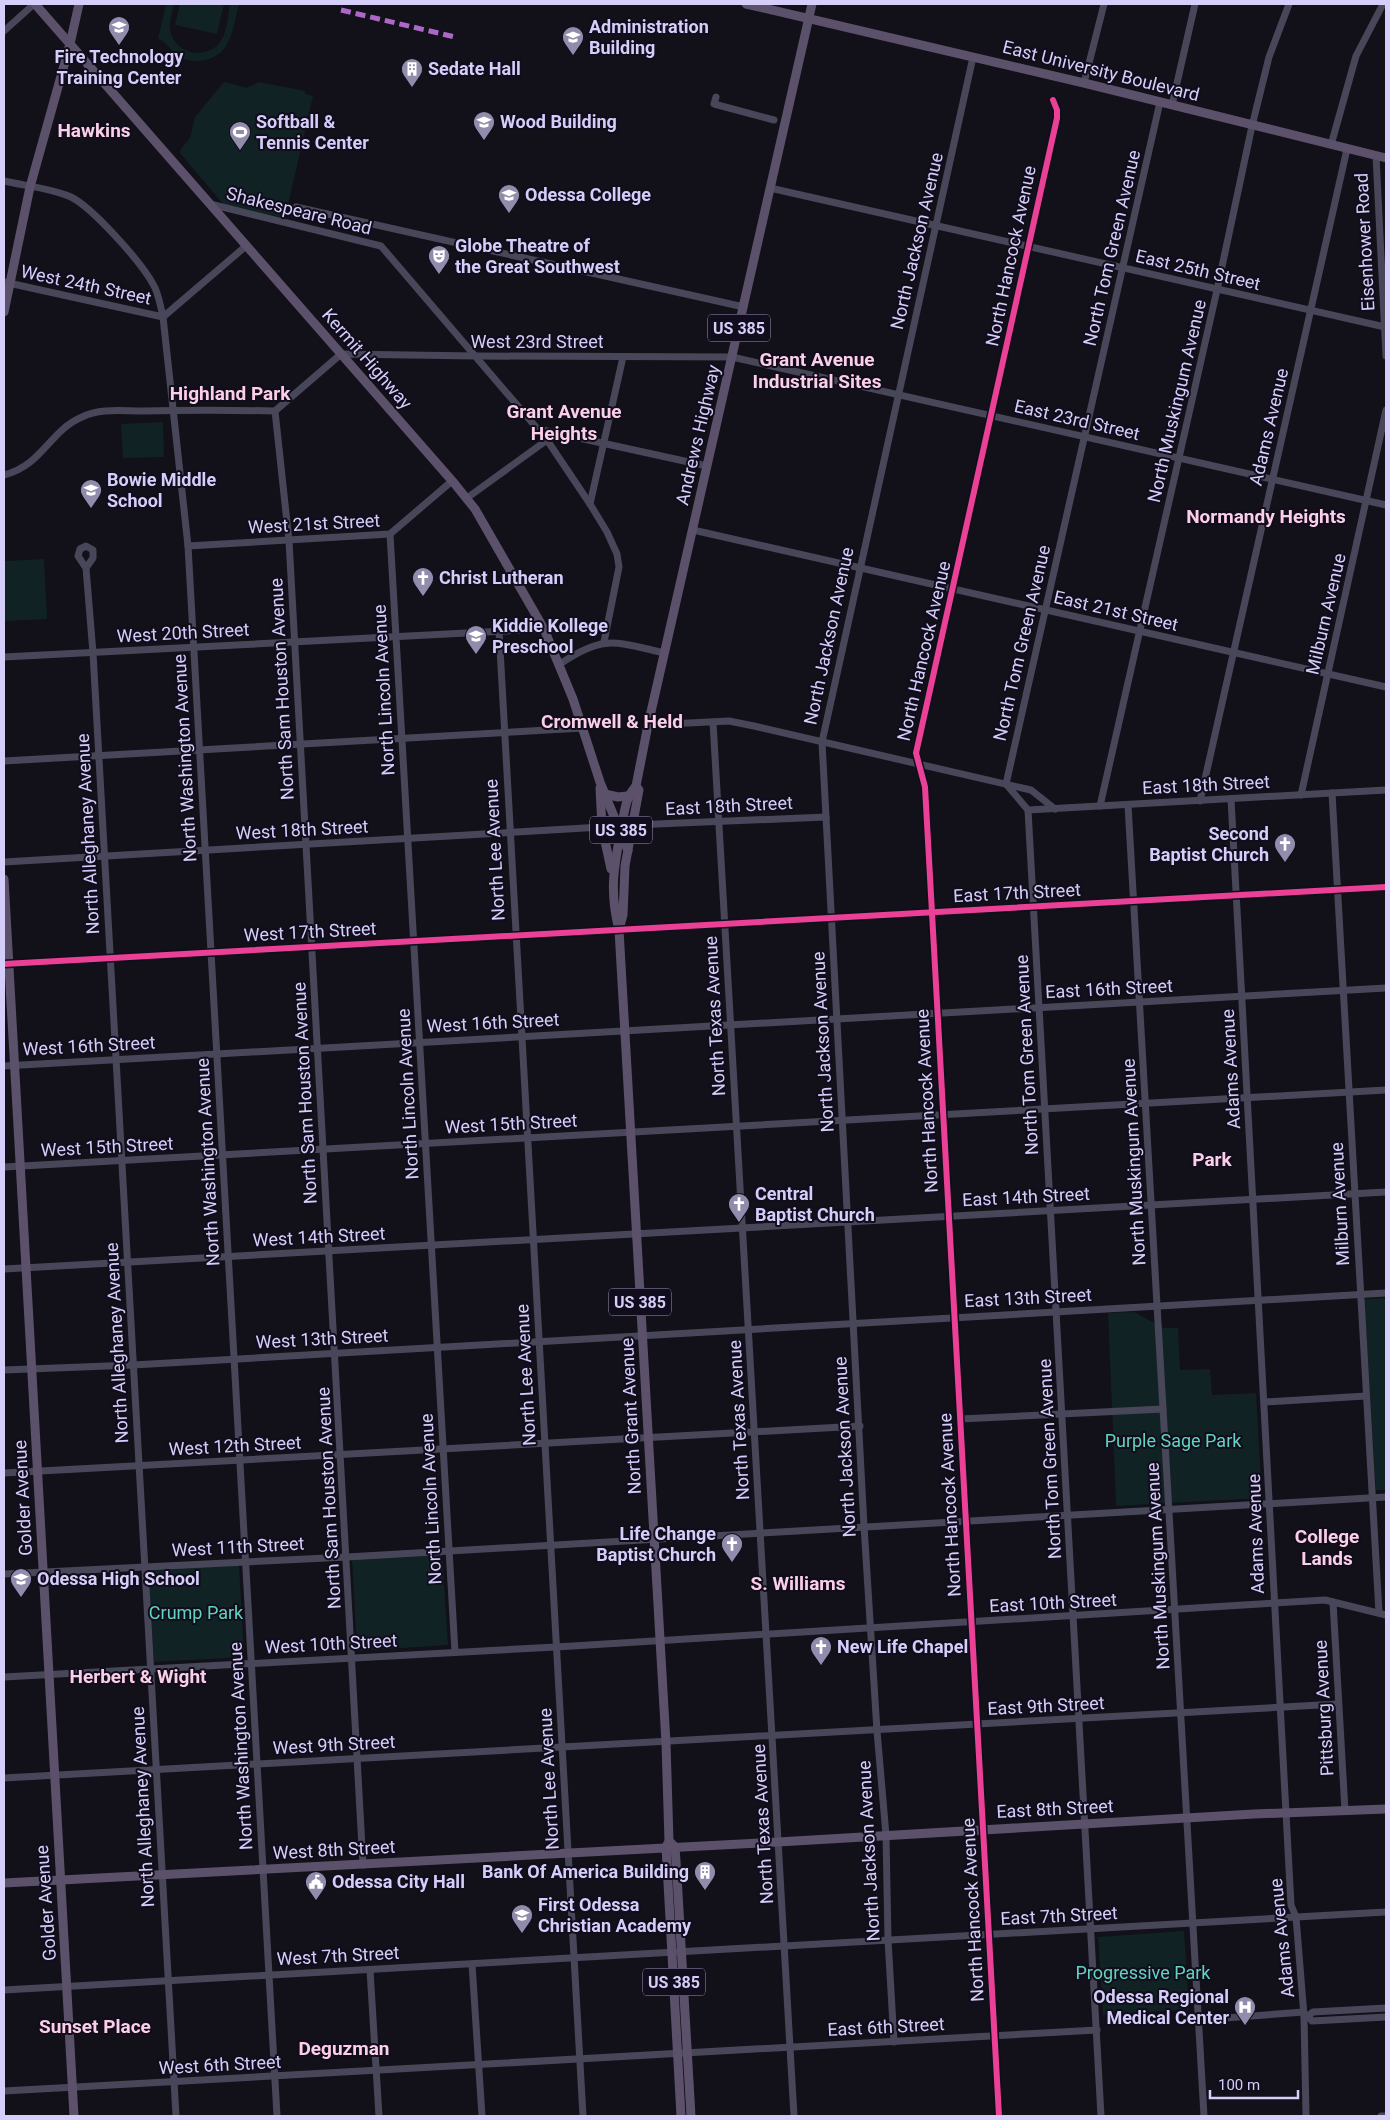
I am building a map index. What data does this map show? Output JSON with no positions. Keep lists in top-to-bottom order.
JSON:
{
  "streets": {
    "main road": [
      "East University Boulevard",
      "US 385",
      "Kermit Highway",
      "Andrews Highway",
      "North Grant Avenue",
      "Golder Avenue",
      "East 8th Street",
      "West 8th Street"
    ],
    "street": [
      "Shakespeare Road",
      "North Jackson Avenue",
      "Eisenhower Road",
      "North Tom Green Avenue",
      "North Hancock Avenue",
      "East 25th Street",
      "West 24th Street",
      "West 23rd Street",
      "North Muskingum Avenue",
      "East 23rd Street",
      "Adams Avenue",
      "West 21st Street",
      "East 21st Street",
      "Milburn Avenue",
      "West 20th Street",
      "North Sam Houston Avenue",
      "North Lincoln Avenue",
      "North Washington Avenue",
      "East 18th Street",
      "West 18th Street",
      "North Alleghaney Avenue",
      "North Lee Avenue",
      "East 17th Street",
      "West 17th Street",
      "East 16th Street",
      "North Texas Avenue",
      "West 16th Street",
      "West 15th Street",
      "East 14th Street",
      "West 14th Street",
      "East 13th Street",
      "West 13th Street",
      "West 12th Street",
      "West 11th Street",
      "East 10th Street",
      "West 10th Street",
      "East 9th Street",
      "Pittsburg Avenue",
      "West 9th Street",
      "East 7th Street",
      "West 7th Street",
      "East 6th Street",
      "West 6th Street"
    ]
  },
  "crossings": [
    ["East University Boulevard", "North Jackson Avenue"],
    ["East University Boulevard", "Eisenhower Road"],
    ["East University Boulevard", "North Tom Green Avenue"],
    ["East University Boulevard", "North Muskingum Avenue"],
    ["East University Boulevard", "Adams Avenue"],
    ["East University Boulevard", "Andrews Highway"],
    ["Shakespeare Road", "West 23rd Street"],
    ["Shakespeare Road", "Kermit Highway"],
    ["North Jackson Avenue", "East 25th Street"],
    ["North Jackson Avenue", "East 23rd Street"],
    ["North Jackson Avenue", "East 21st Street"],
    ["North Jackson Avenue", "East 18th Street"],
    ["North Jackson Avenue", "East 17th Street"],
    ["North Jackson Avenue", "East 16th Street"],
    ["North Jackson Avenue", "West 15th Street"],
    ["North Jackson Avenue", "East 14th Street"],
    ["North Jackson Avenue", "East 13th Street"],
    ["North Jackson Avenue", "West 12th Street"],
    ["North Jackson Avenue", "West 11th Street"],
    ["North Jackson Avenue", "East 10th Street"],
    ["North Jackson Avenue", "East 9th Street"],
    ["North Jackson Avenue", "East 8th Street"],
    ["North Jackson Avenue", "East 7th Street"],
    ["North Jackson Avenue", "East 6th Street"],
    ["Eisenhower Road", "East 25th Street"],
    ["North Tom Green Avenue", "East 25th Street"],
    ["North Tom Green Avenue", "East 23rd Street"],
    ["North Tom Green Avenue", "East 21st Street"],
    ["North Tom Green Avenue", "East 18th Street"],
    ["North Tom Green Avenue", "East 17th Street"],
    ["North Tom Green Avenue", "East 16th Street"],
    ["North Tom Green Avenue", "West 15th Street"],
    ["North Tom Green Avenue", "East 14th Street"],
    ["North Tom Green Avenue", "East 13th Street"],
    ["North Tom Green Avenue", "West 11th Street"],
    ["North Tom Green Avenue", "East 10th Street"],
    ["North Tom Green Avenue", "East 9th Street"],
    ["North Tom Green Avenue", "East 8th Street"],
    ["North Tom Green Avenue", "East 7th Street"],
    ["North Tom Green Avenue", "East 6th Street"],
    ["North Hancock Avenue", "East 25th Street"],
    ["North Hancock Avenue", "East 23rd Street"],
    ["North Hancock Avenue", "East 21st Street"],
    ["North Hancock Avenue", "East 17th Street"],
    ["North Hancock Avenue", "East 16th Street"],
    ["North Hancock Avenue", "West 15th Street"],
    ["North Hancock Avenue", "East 14th Street"],
    ["North Hancock Avenue", "East 13th Street"],
    ["North Hancock Avenue", "West 11th Street"],
    ["North Hancock Avenue", "East 10th Street"],
    ["North Hancock Avenue", "East 9th Street"],
    ["North Hancock Avenue", "East 8th Street"],
    ["North Hancock Avenue", "East 7th Street"],
    ["North Hancock Avenue", "East 6th Street"],
    ["East 25th Street", "North Muskingum Avenue"],
    ["East 25th Street", "Adams Avenue"],
    ["East 25th Street", "Andrews Highway"],
    ["West 24th Street", "North Washington Avenue"],
    ["US 385", "Kermit Highway"],
    ["US 385", "Andrews Highway"],
    ["US 385", "North Grant Avenue"],
    ["West 23rd Street", "Kermit Highway"],
    ["West 23rd Street", "East 23rd Street"],
    ["West 23rd Street", "Andrews Highway"],
    ["Kermit Highway", "Andrews Highway"],
    ["Kermit Highway", "West 21st Street"],
    ["Kermit Highway", "West 20th Street"],
    ["Kermit Highway", "West 18th Street"],
    ["Kermit Highway", "North Grant Avenue"],
    ["North Muskingum Avenue", "East 23rd Street"],
    ["North Muskingum Avenue", "East 21st Street"],
    ["North Muskingum Avenue", "East 18th Street"],
    ["North Muskingum Avenue", "East 17th Street"],
    ["North Muskingum Avenue", "East 16th Street"],
    ["North Muskingum Avenue", "West 15th Street"],
    ["North Muskingum Avenue", "East 14th Street"],
    ["North Muskingum Avenue", "East 13th Street"],
    ["North Muskingum Avenue", "West 11th Street"],
    ["North Muskingum Avenue", "East 10th Street"],
    ["North Muskingum Avenue", "East 9th Street"],
    ["North Muskingum Avenue", "East 8th Street"],
    ["North Muskingum Avenue", "East 7th Street"],
    ["East 23rd Street", "Adams Avenue"],
    ["East 23rd Street", "Andrews Highway"],
    ["East 23rd Street", "Milburn Avenue"],
    ["Adams Avenue", "East 21st Street"],
    ["Adams Avenue", "East 18th Street"],
    ["Adams Avenue", "East 17th Street"],
    ["Adams Avenue", "East 16th Street"],
    ["Adams Avenue", "West 15th Street"],
    ["Adams Avenue", "East 14th Street"],
    ["Adams Avenue", "East 13th Street"],
    ["Adams Avenue", "West 11th Street"],
    ["Adams Avenue", "East 10th Street"],
    ["Adams Avenue", "East 9th Street"],
    ["Adams Avenue", "East 8th Street"],
    ["Adams Avenue", "East 7th Street"],
    ["Andrews Highway", "East 21st Street"],
    ["Andrews Highway", "East 18th Street"],
    ["Andrews Highway", "North Grant Avenue"],
    ["West 21st Street", "North Sam Houston Avenue"],
    ["West 21st Street", "North Lincoln Avenue"],
    ["West 21st Street", "North Washington Avenue"],
    ["East 21st Street", "Milburn Avenue"],
    ["Milburn Avenue", "East 18th Street"],
    ["Milburn Avenue", "East 17th Street"],
    ["Milburn Avenue", "East 16th Street"],
    ["Milburn Avenue", "West 15th Street"],
    ["Milburn Avenue", "East 14th Street"],
    ["Milburn Avenue", "East 13th Street"],
    ["Milburn Avenue", "West 11th Street"],
    ["Milburn Avenue", "East 10th Street"],
    ["West 20th Street", "North Sam Houston Avenue"],
    ["West 20th Street", "North Lincoln Avenue"],
    ["West 20th Street", "North Washington Avenue"],
    ["West 20th Street", "North Alleghaney Avenue"],
    ["West 20th Street", "North Lee Avenue"],
    ["North Sam Houston Avenue", "West 18th Street"],
    ["North Sam Houston Avenue", "West 17th Street"],
    ["North Sam Houston Avenue", "West 16th Street"],
    ["North Sam Houston Avenue", "West 15th Street"],
    ["North Sam Houston Avenue", "West 14th Street"],
    ["North Sam Houston Avenue", "West 13th Street"],
    ["North Sam Houston Avenue", "West 12th Street"],
    ["North Sam Houston Avenue", "West 11th Street"],
    ["North Sam Houston Avenue", "West 10th Street"],
    ["North Sam Houston Avenue", "West 9th Street"],
    ["North Sam Houston Avenue", "West 8th Street"],
    ["North Lincoln Avenue", "West 18th Street"],
    ["North Lincoln Avenue", "West 17th Street"],
    ["North Lincoln Avenue", "West 16th Street"],
    ["North Lincoln Avenue", "West 15th Street"],
    ["North Lincoln Avenue", "West 14th Street"],
    ["North Lincoln Avenue", "West 13th Street"],
    ["North Lincoln Avenue", "West 12th Street"],
    ["North Lincoln Avenue", "West 11th Street"],
    ["North Lincoln Avenue", "West 10th Street"],
    ["North Washington Avenue", "West 18th Street"],
    ["North Washington Avenue", "West 17th Street"],
    ["North Washington Avenue", "West 16th Street"],
    ["North Washington Avenue", "West 15th Street"],
    ["North Washington Avenue", "West 14th Street"],
    ["North Washington Avenue", "West 13th Street"],
    ["North Washington Avenue", "West 12th Street"],
    ["North Washington Avenue", "West 11th Street"],
    ["North Washington Avenue", "West 10th Street"],
    ["North Washington Avenue", "West 9th Street"],
    ["North Washington Avenue", "West 8th Street"],
    ["North Washington Avenue", "West 7th Street"],
    ["North Washington Avenue", "West 6th Street"],
    ["East 18th Street", "North Texas Avenue"],
    ["West 18th Street", "North Alleghaney Avenue"],
    ["West 18th Street", "North Lee Avenue"],
    ["North Alleghaney Avenue", "West 17th Street"],
    ["North Alleghaney Avenue", "West 16th Street"],
    ["North Alleghaney Avenue", "West 15th Street"],
    ["North Alleghaney Avenue", "West 14th Street"],
    ["North Alleghaney Avenue", "West 13th Street"],
    ["North Alleghaney Avenue", "West 12th Street"],
    ["North Alleghaney Avenue", "West 11th Street"],
    ["North Alleghaney Avenue", "West 10th Street"],
    ["North Alleghaney Avenue", "West 9th Street"],
    ["North Alleghaney Avenue", "West 8th Street"],
    ["North Alleghaney Avenue", "West 7th Street"],
    ["North Alleghaney Avenue", "West 6th Street"],
    ["North Lee Avenue", "West 17th Street"],
    ["North Lee Avenue", "West 16th Street"],
    ["North Lee Avenue", "West 15th Street"],
    ["North Lee Avenue", "West 14th Street"],
    ["North Lee Avenue", "West 13th Street"],
    ["North Lee Avenue", "West 12th Street"],
    ["North Lee Avenue", "West 11th Street"],
    ["North Lee Avenue", "West 10th Street"],
    ["North Lee Avenue", "West 9th Street"],
    ["North Lee Avenue", "West 8th Street"],
    ["North Lee Avenue", "West 7th Street"],
    ["North Lee Avenue", "West 6th Street"],
    ["East 17th Street", "West 17th Street"],
    ["East 17th Street", "North Texas Avenue"],
    ["East 17th Street", "North Grant Avenue"],
    ["West 17th Street", "North Grant Avenue"],
    ["West 17th Street", "Golder Avenue"],
    ["East 16th Street", "North Texas Avenue"],
    ["East 16th Street", "West 16th Street"],
    ["East 16th Street", "North Grant Avenue"],
    ["North Texas Avenue", "West 15th Street"],
    ["North Texas Avenue", "East 14th Street"],
    ["North Texas Avenue", "East 13th Street"],
    ["North Texas Avenue", "West 12th Street"],
    ["North Texas Avenue", "West 11th Street"],
    ["North Texas Avenue", "East 10th Street"],
    ["North Texas Avenue", "East 9th Street"],
    ["North Texas Avenue", "East 8th Street"],
    ["North Texas Avenue", "East 7th Street"],
    ["North Texas Avenue", "East 6th Street"],
    ["West 16th Street", "North Grant Avenue"],
    ["West 16th Street", "Golder Avenue"],
    ["West 15th Street", "North Grant Avenue"],
    ["West 15th Street", "Golder Avenue"],
    ["East 14th Street", "West 14th Street"],
    ["East 14th Street", "North Grant Avenue"],
    ["West 14th Street", "North Grant Avenue"],
    ["West 14th Street", "Golder Avenue"],
    ["East 13th Street", "West 13th Street"],
    ["East 13th Street", "North Grant Avenue"],
    ["West 13th Street", "North Grant Avenue"],
    ["West 13th Street", "Golder Avenue"],
    ["North Grant Avenue", "West 12th Street"],
    ["North Grant Avenue", "West 11th Street"],
    ["North Grant Avenue", "East 10th Street"],
    ["North Grant Avenue", "West 10th Street"],
    ["North Grant Avenue", "East 9th Street"],
    ["North Grant Avenue", "West 9th Street"],
    ["North Grant Avenue", "East 8th Street"],
    ["North Grant Avenue", "West 8th Street"],
    ["North Grant Avenue", "East 7th Street"],
    ["North Grant Avenue", "West 7th Street"],
    ["North Grant Avenue", "East 6th Street"],
    ["North Grant Avenue", "West 6th Street"],
    ["West 12th Street", "Golder Avenue"],
    ["Golder Avenue", "West 11th Street"],
    ["Golder Avenue", "West 10th Street"],
    ["Golder Avenue", "West 9th Street"],
    ["Golder Avenue", "West 8th Street"],
    ["Golder Avenue", "West 7th Street"],
    ["Golder Avenue", "West 6th Street"],
    ["East 10th Street", "West 10th Street"],
    ["East 10th Street", "Pittsburg Avenue"],
    ["East 9th Street", "Pittsburg Avenue"],
    ["East 9th Street", "West 9th Street"],
    ["Pittsburg Avenue", "East 8th Street"],
    ["East 8th Street", "West 8th Street"],
    ["East 7th Street", "West 7th Street"],
    ["East 6th Street", "West 6th Street"]
  ],
  "districts": [
    "Hawkins",
    "Grant Avenue Industrial Sites",
    "Highland Park",
    "Grant Avenue Heights",
    "Normandy Heights",
    "Cromwell & Held",
    "Park",
    "College Lands",
    "S. Williams",
    "Herbert & Wight",
    "Sunset Place",
    "Deguzman"
  ],
  "parks": ["Purple Sage Park", "Crump Park", "Progressive Park"],
  "places": {
    "school or university": [
      "Fire Technology Training Center",
      "Administration Building",
      "Wood Building",
      "Odessa College",
      "Bowie Middle School",
      "Kiddie Kollege Preschool",
      "Odessa High School",
      "First Odessa Christian Academy"
    ],
    "building": ["Sedate Hall", "Bank Of America Building"],
    "sports": ["Softball & Tennis Center"],
    "theatre": ["Globe Theatre of the Great Southwest"],
    "church": [
      "Christ Lutheran",
      "Second Baptist Church",
      "Central Baptist Church",
      "Life Change Baptist Church",
      "New Life Chapel"
    ],
    "public building": ["Odessa City Hall"],
    "hospital": ["Odessa Regional Medical Center"]
  },
  "scale_bar": "100 m"
}
